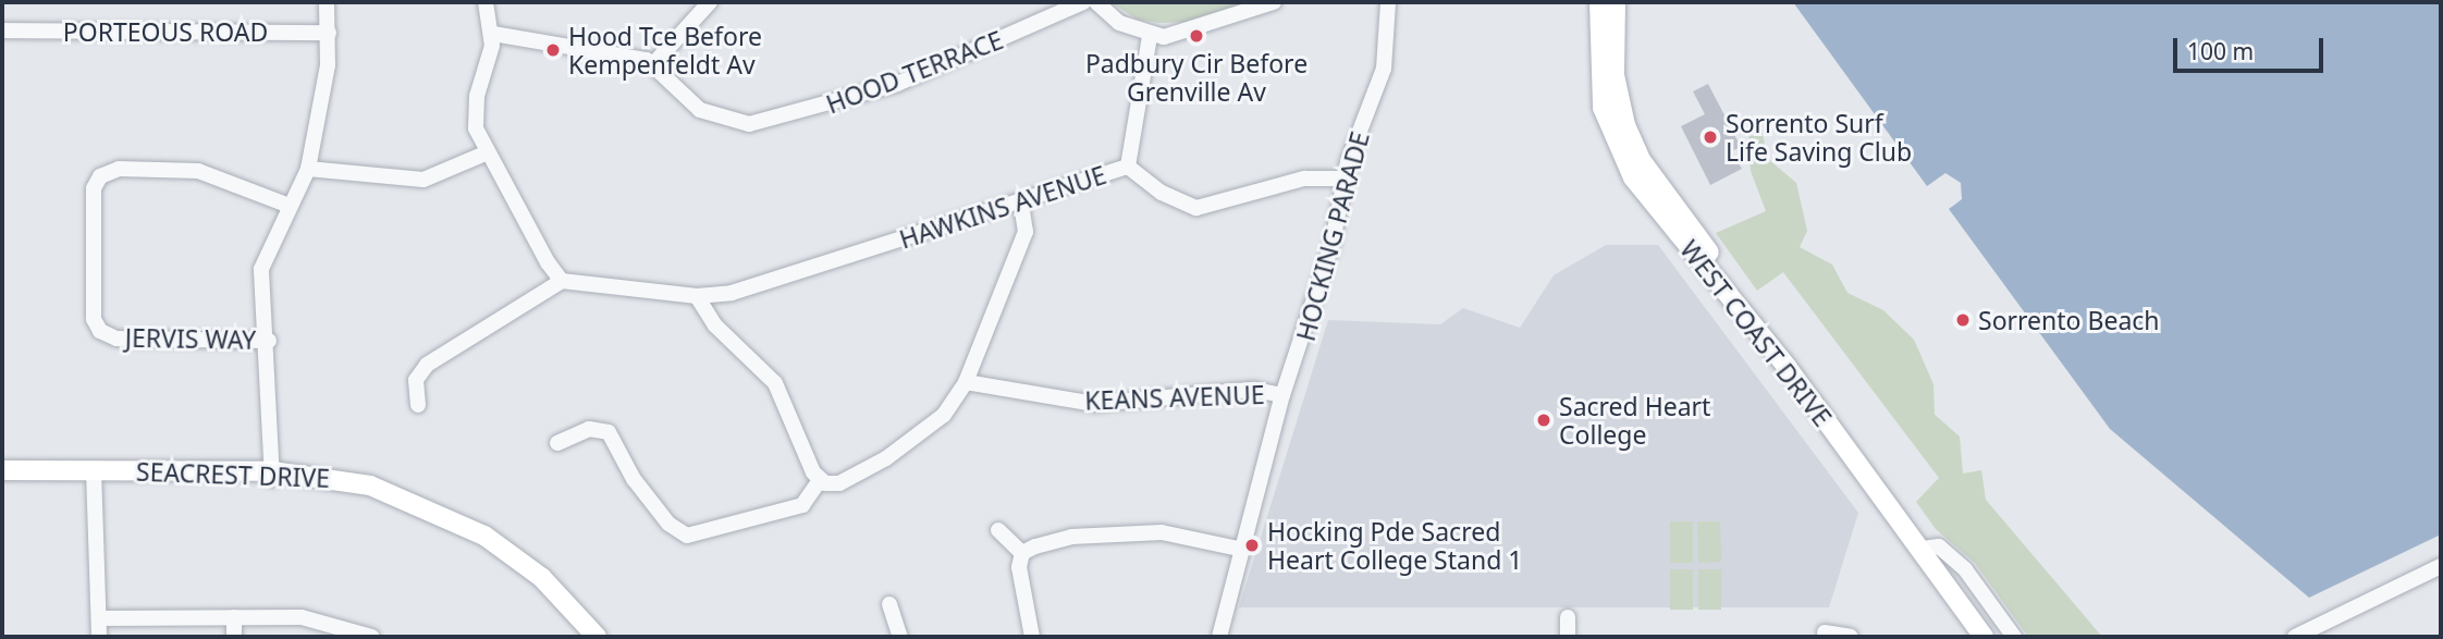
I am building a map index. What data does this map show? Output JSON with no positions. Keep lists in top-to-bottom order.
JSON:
{
  "streets": {
    "main road": ["WEST COAST DRIVE", "SEACREST DRIVE"],
    "street": [
      "PORTEOUS ROAD",
      "HOOD TERRACE",
      "HAWKINS AVENUE",
      "HOCKING PARADE",
      "JERVIS WAY",
      "KEANS AVENUE"
    ]
  },
  "crossings": [
    ["HAWKINS AVENUE", "HOCKING PARADE"],
    ["HOCKING PARADE", "KEANS AVENUE"]
  ],
  "places": [
    "Padbury Cir Before Grenville Av",
    "Hood Tce Before Kempenfeldt Av",
    "Sorrento Surf Life Saving Club",
    "Sorrento Beach",
    "Sacred Heart College",
    "Hocking Pde Sacred Heart College Stand 1"
  ],
  "scale_bar": "100 m"
}
